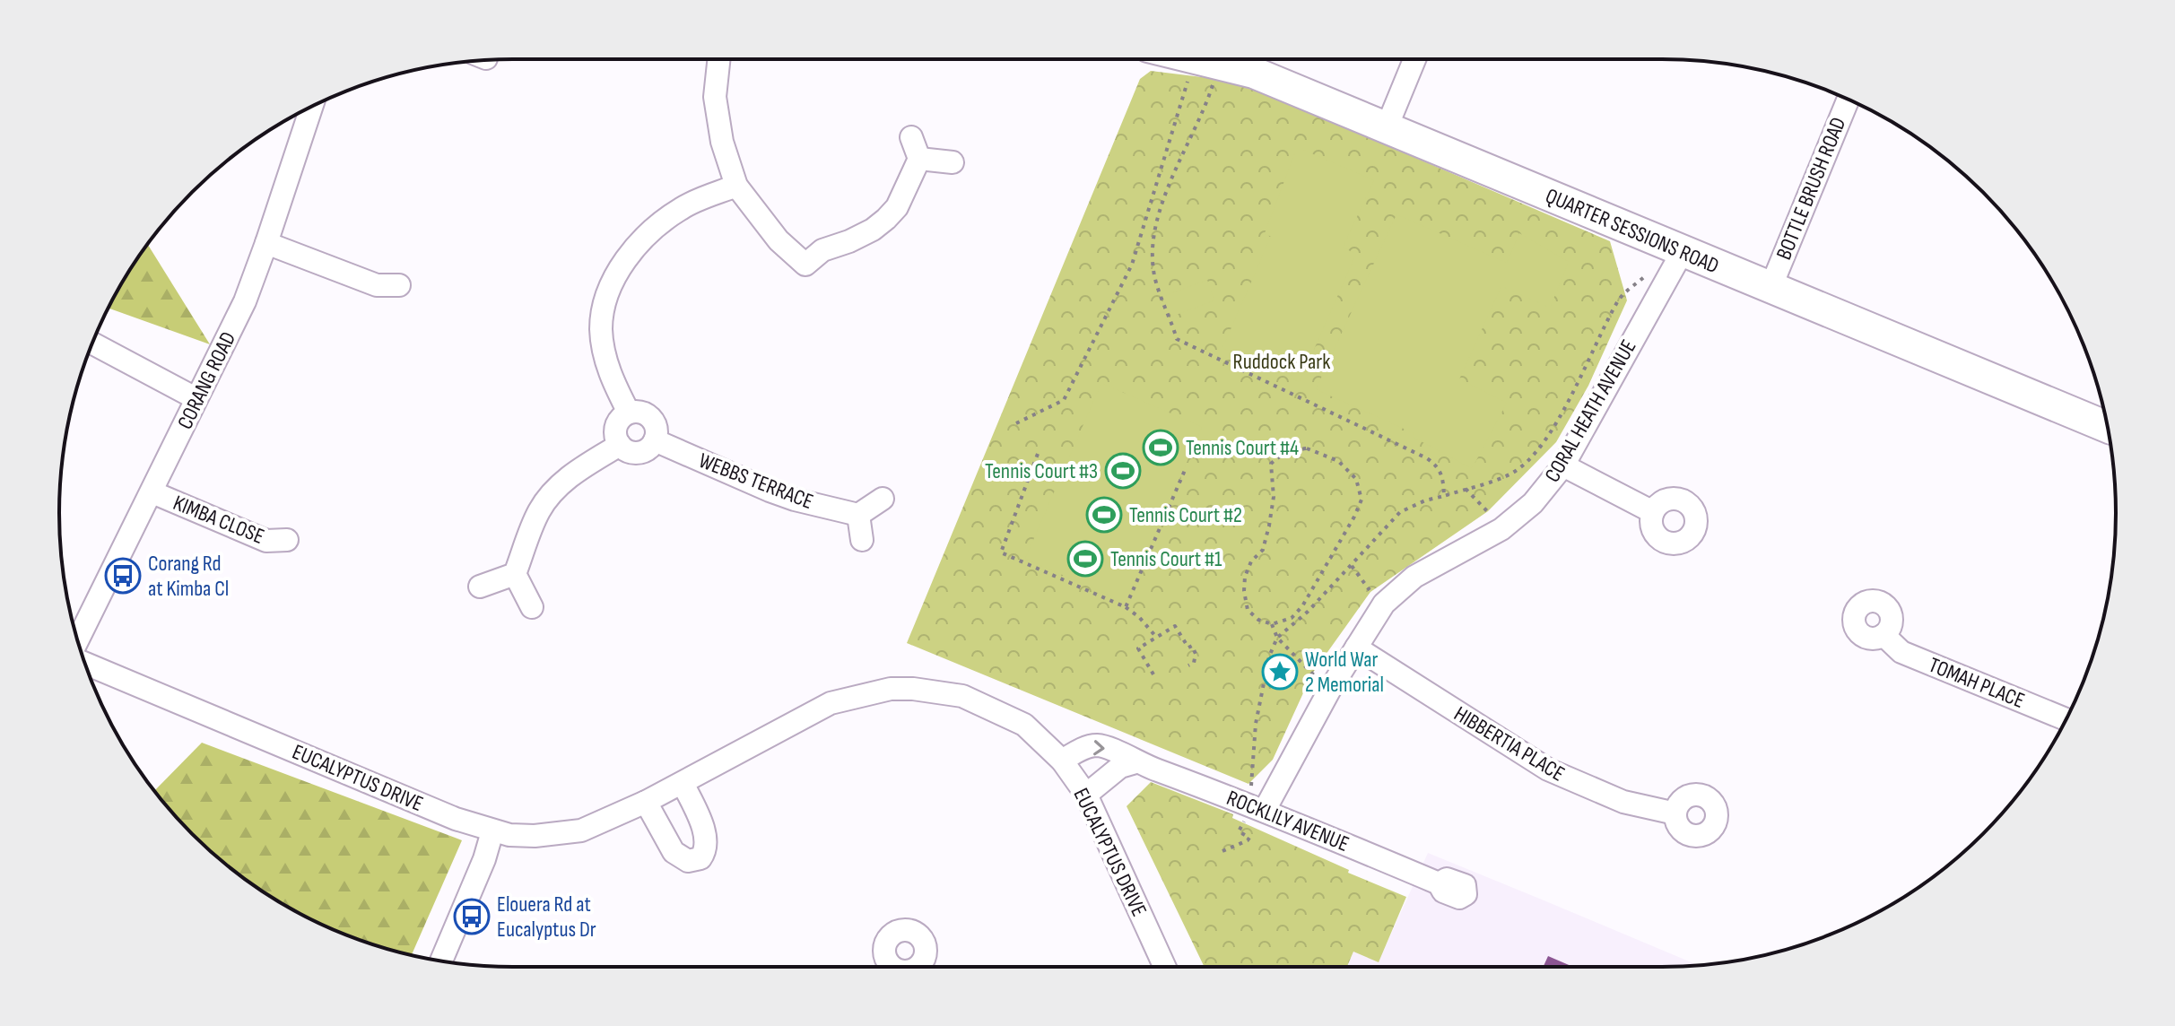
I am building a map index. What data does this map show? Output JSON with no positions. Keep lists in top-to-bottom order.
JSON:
{
  "streets": {
    "main road": ["QUARTER SESSIONS ROAD"],
    "street": [
      "BOTTLE BRUSH ROAD",
      "CORANG ROAD",
      "CORAL HEATH AVENUE",
      "WEBBS TERRACE",
      "KIMBA CLOSE",
      "TOMAH PLACE",
      "HIBBERTIA PLACE",
      "EUCALYPTUS DRIVE",
      "ROCKLILY AVENUE"
    ]
  },
  "crossings": [
    ["BOTTLE BRUSH ROAD", "QUARTER SESSIONS ROAD"],
    ["QUARTER SESSIONS ROAD", "CORAL HEATH AVENUE"],
    ["CORANG ROAD", "KIMBA CLOSE"],
    ["CORAL HEATH AVENUE", "HIBBERTIA PLACE"],
    ["CORAL HEATH AVENUE", "ROCKLILY AVENUE"],
    ["EUCALYPTUS DRIVE", "ROCKLILY AVENUE"]
  ],
  "parks": ["Ruddock Park"],
  "places": {
    "sports": [
      "Tennis Court #4",
      "Tennis Court #3",
      "Tennis Court #2",
      "Tennis Court #1"
    ],
    "bus stop": ["Corang Rd at Kimba Cl", "Elouera Rd at Eucalyptus Dr"],
    "place": ["World War 2 Memorial"]
  }
}
